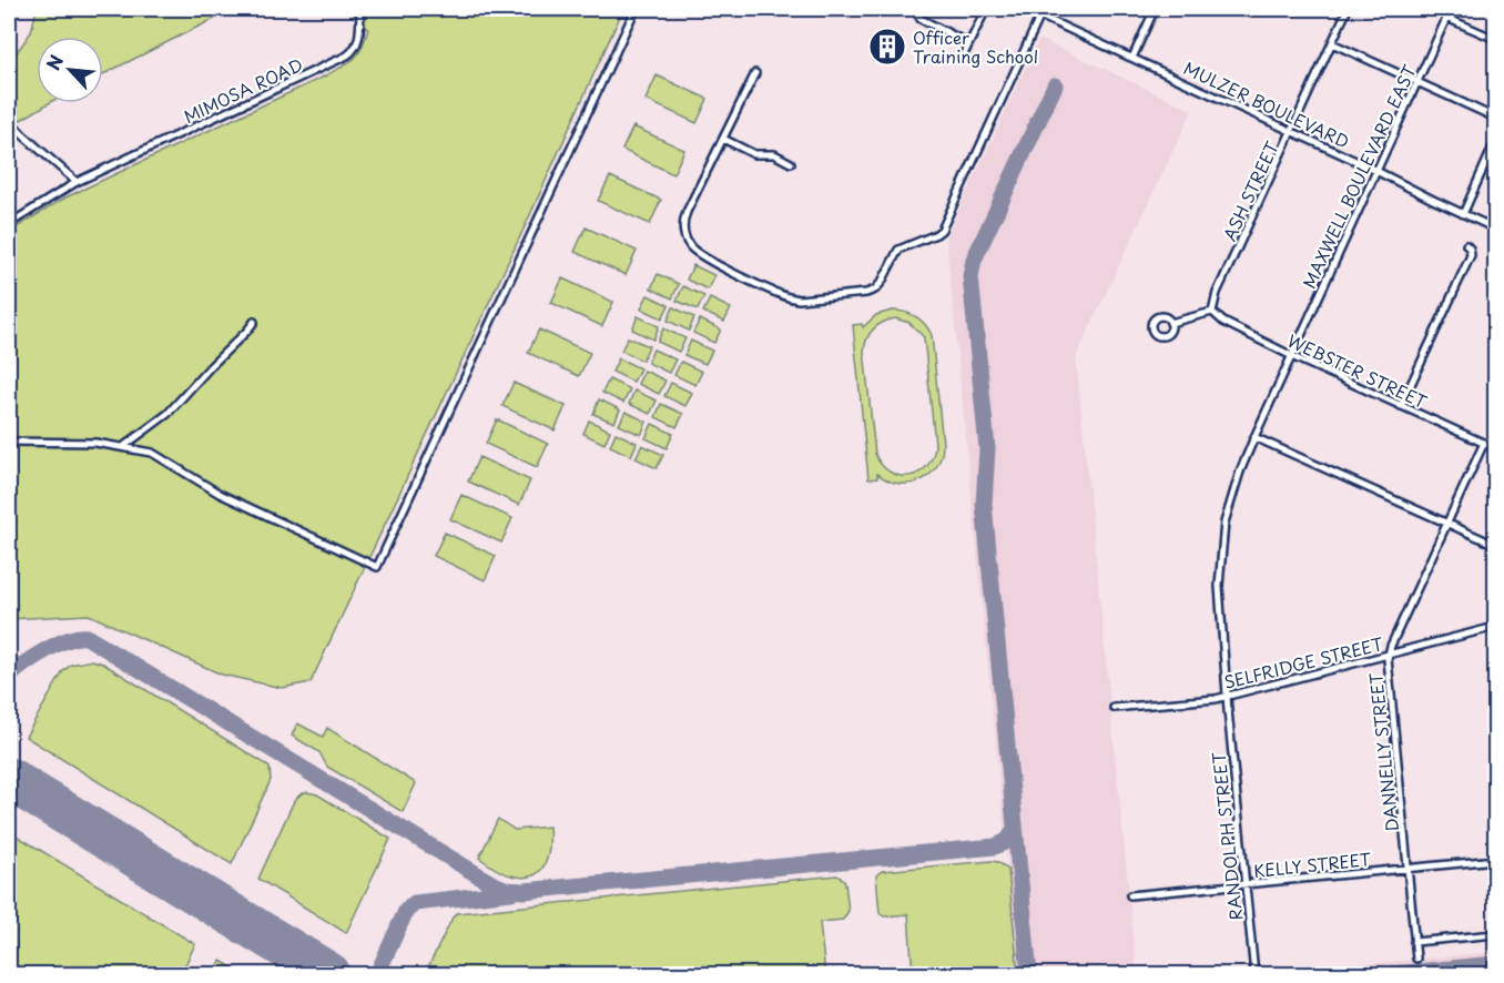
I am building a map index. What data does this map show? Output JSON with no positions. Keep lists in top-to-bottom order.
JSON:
{
  "streets": {
    "street": [
      "MIMOSA ROAD",
      "MULZER BOULEVARD",
      "MAXWELL BOULEVARD EAST",
      "ASH STREET",
      "WEBSTER STREET",
      "SELFRIDGE STREET",
      "DANNELLY STREET",
      "RANDOLPH STREET",
      "KELLY STREET"
    ]
  },
  "crossings": [
    ["MULZER BOULEVARD", "MAXWELL BOULEVARD EAST"],
    ["MULZER BOULEVARD", "ASH STREET"],
    ["MAXWELL BOULEVARD EAST", "WEBSTER STREET"],
    ["MAXWELL BOULEVARD EAST", "RANDOLPH STREET"],
    ["ASH STREET", "WEBSTER STREET"],
    ["WEBSTER STREET", "DANNELLY STREET"],
    ["SELFRIDGE STREET", "DANNELLY STREET"],
    ["SELFRIDGE STREET", "RANDOLPH STREET"],
    ["DANNELLY STREET", "KELLY STREET"],
    ["RANDOLPH STREET", "KELLY STREET"]
  ],
  "places": {
    "building": ["Officer Training School"]
  },
  "north": "top left"
}
